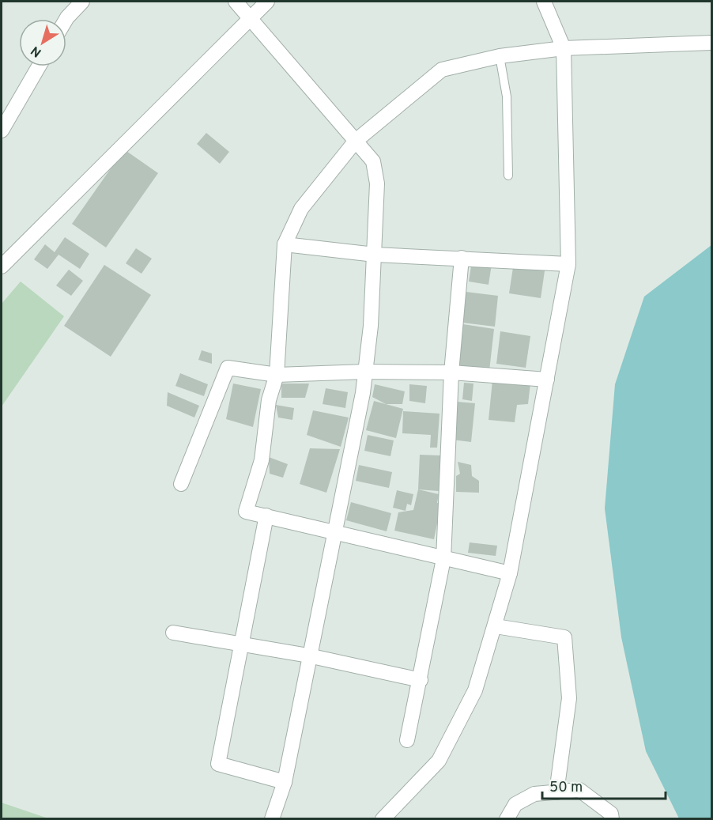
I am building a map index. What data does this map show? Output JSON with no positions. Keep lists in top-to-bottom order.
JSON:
{
  "scale_bar": "50 m",
  "north": "bottom left"
}
